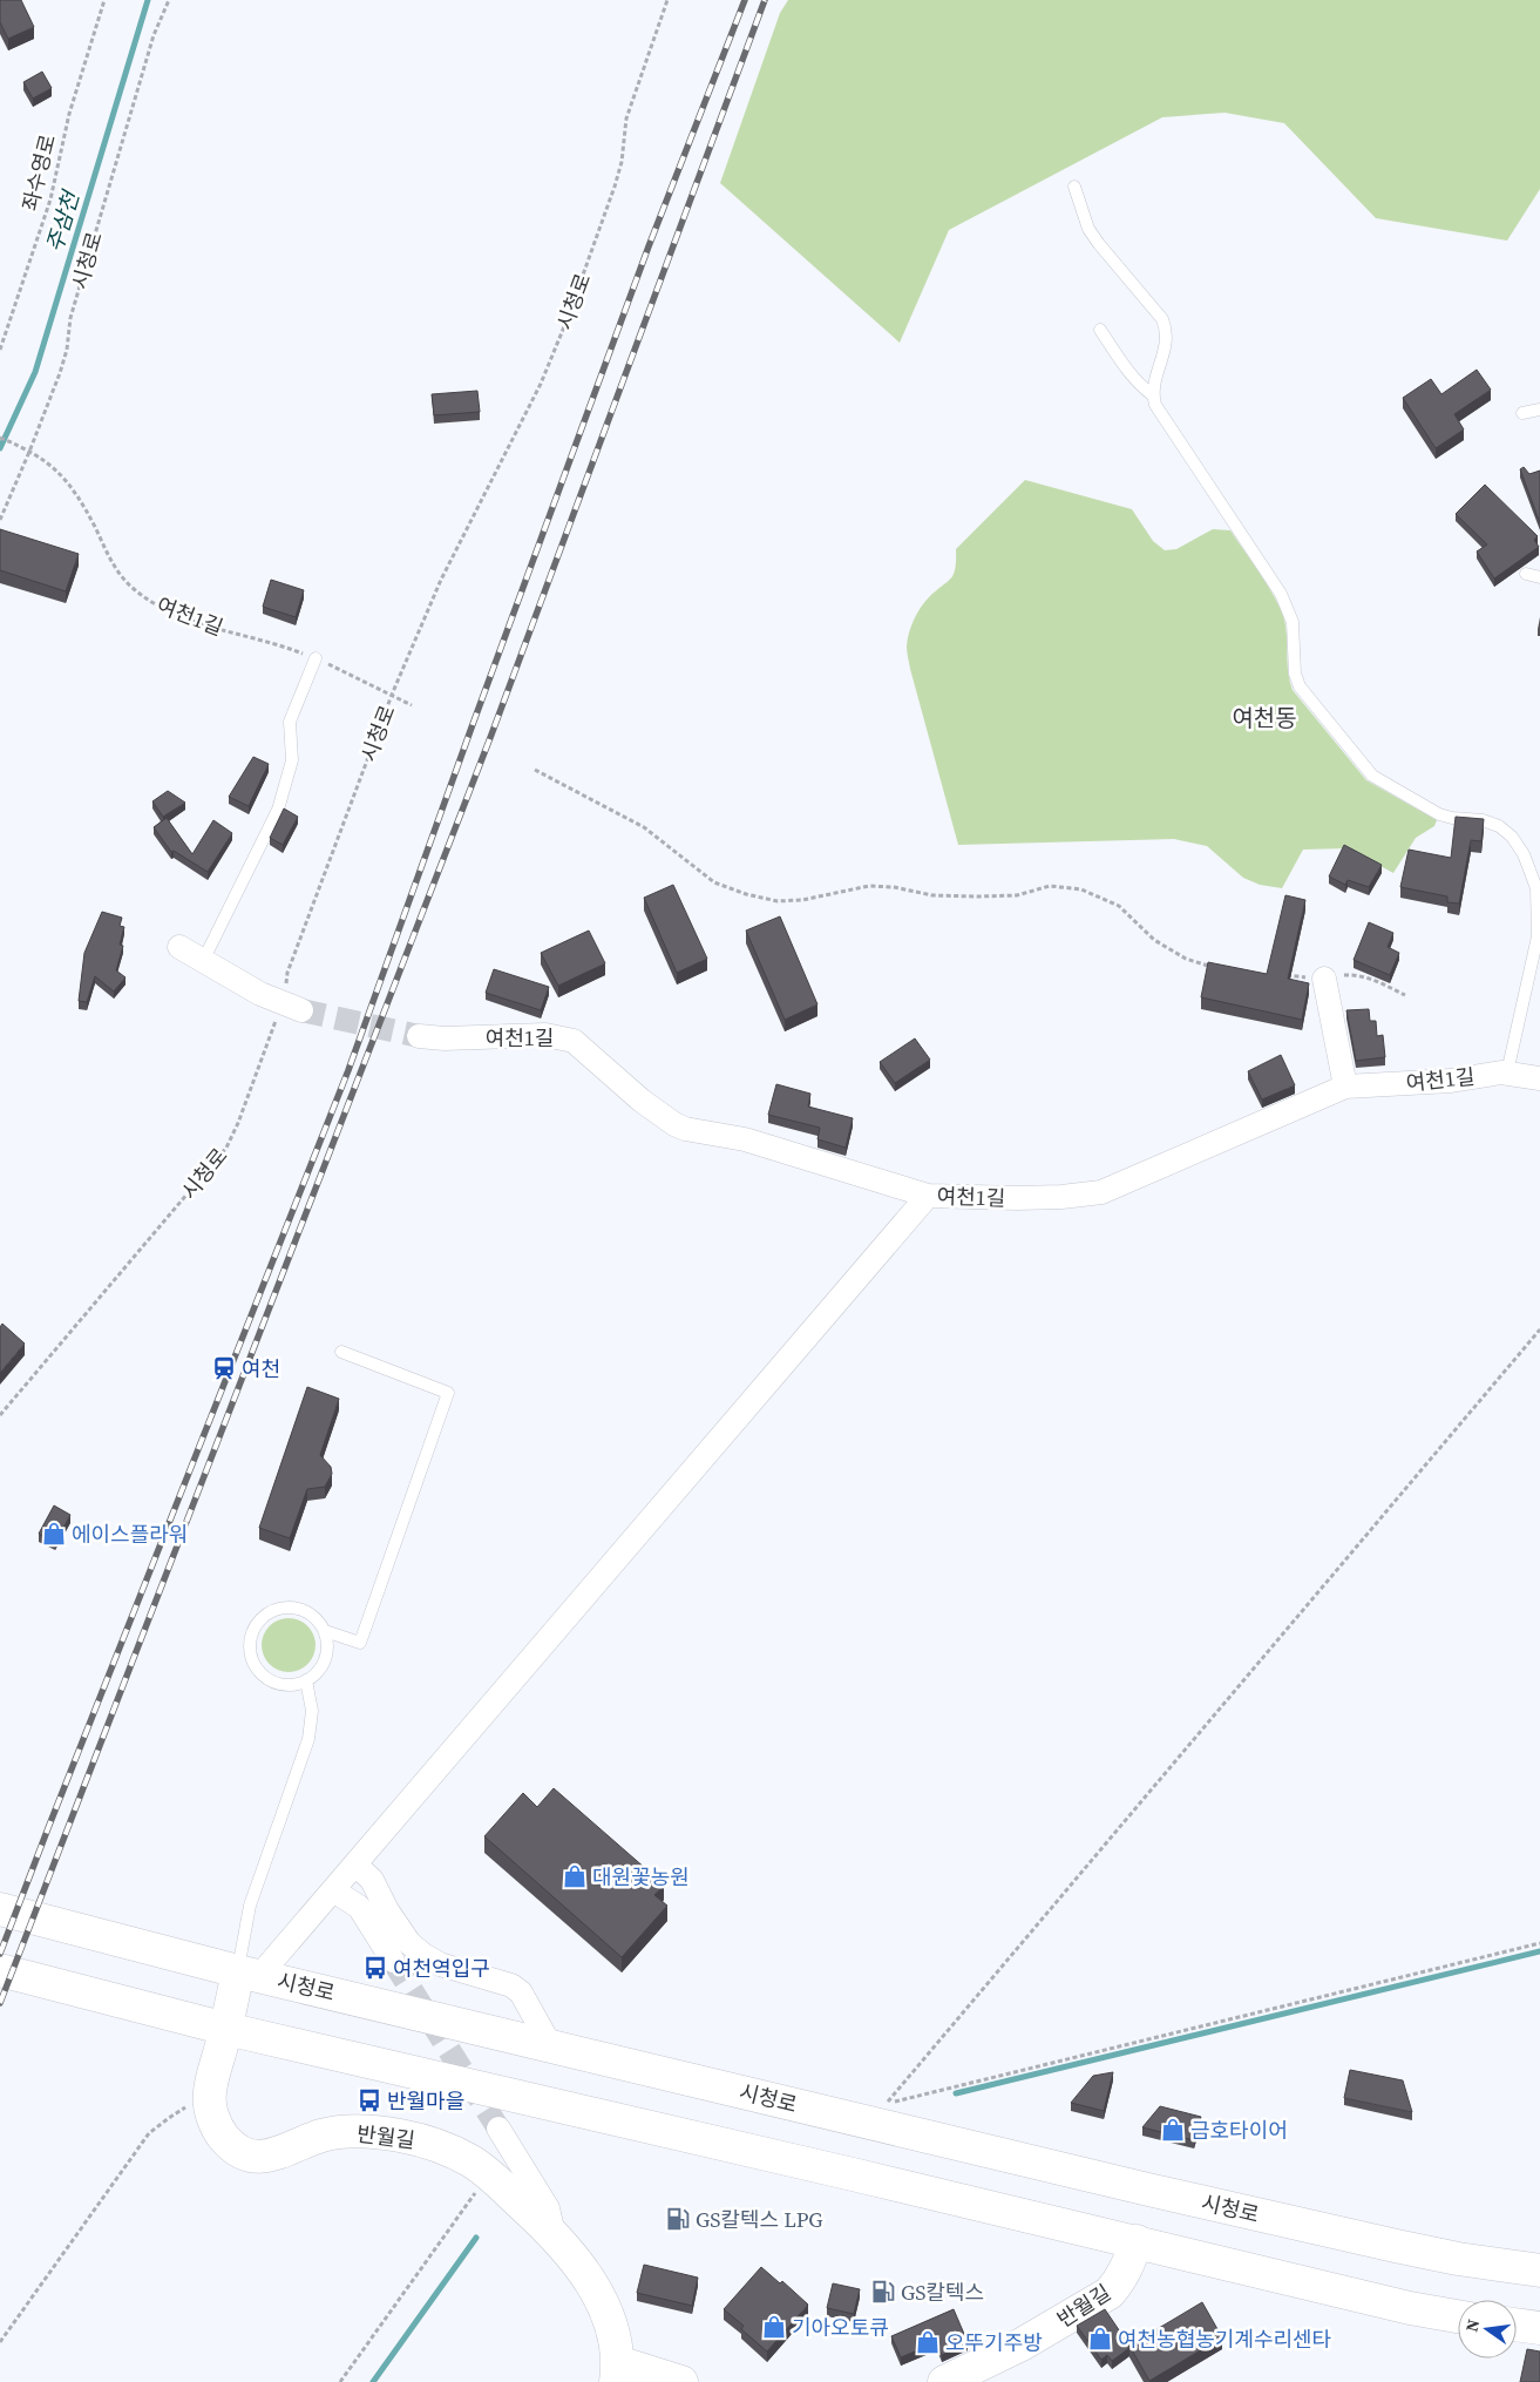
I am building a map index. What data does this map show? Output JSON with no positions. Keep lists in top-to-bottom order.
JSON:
{
  "streets": {
    "street": ["시청로", "여천1길", "반월길"],
    "path": ["좌수영로"]
  },
  "crossings": [
    ["시청로", "여천1길"],
    ["시청로", "반월길"]
  ],
  "districts": ["여천동"],
  "water": ["주삼천"],
  "places": {
    "station": ["여천"],
    "shop": [
      "에이스플라워",
      "대원꽃농원",
      "금호타이어",
      "기아오토큐",
      "여천농협농기계수리센타",
      "오뚜기주방"
    ],
    "bus stop": ["여천역입구", "반월마을"],
    "fuel station": ["GS칼텍스 LPG", "GS칼텍스"]
  },
  "north": "left"
}
